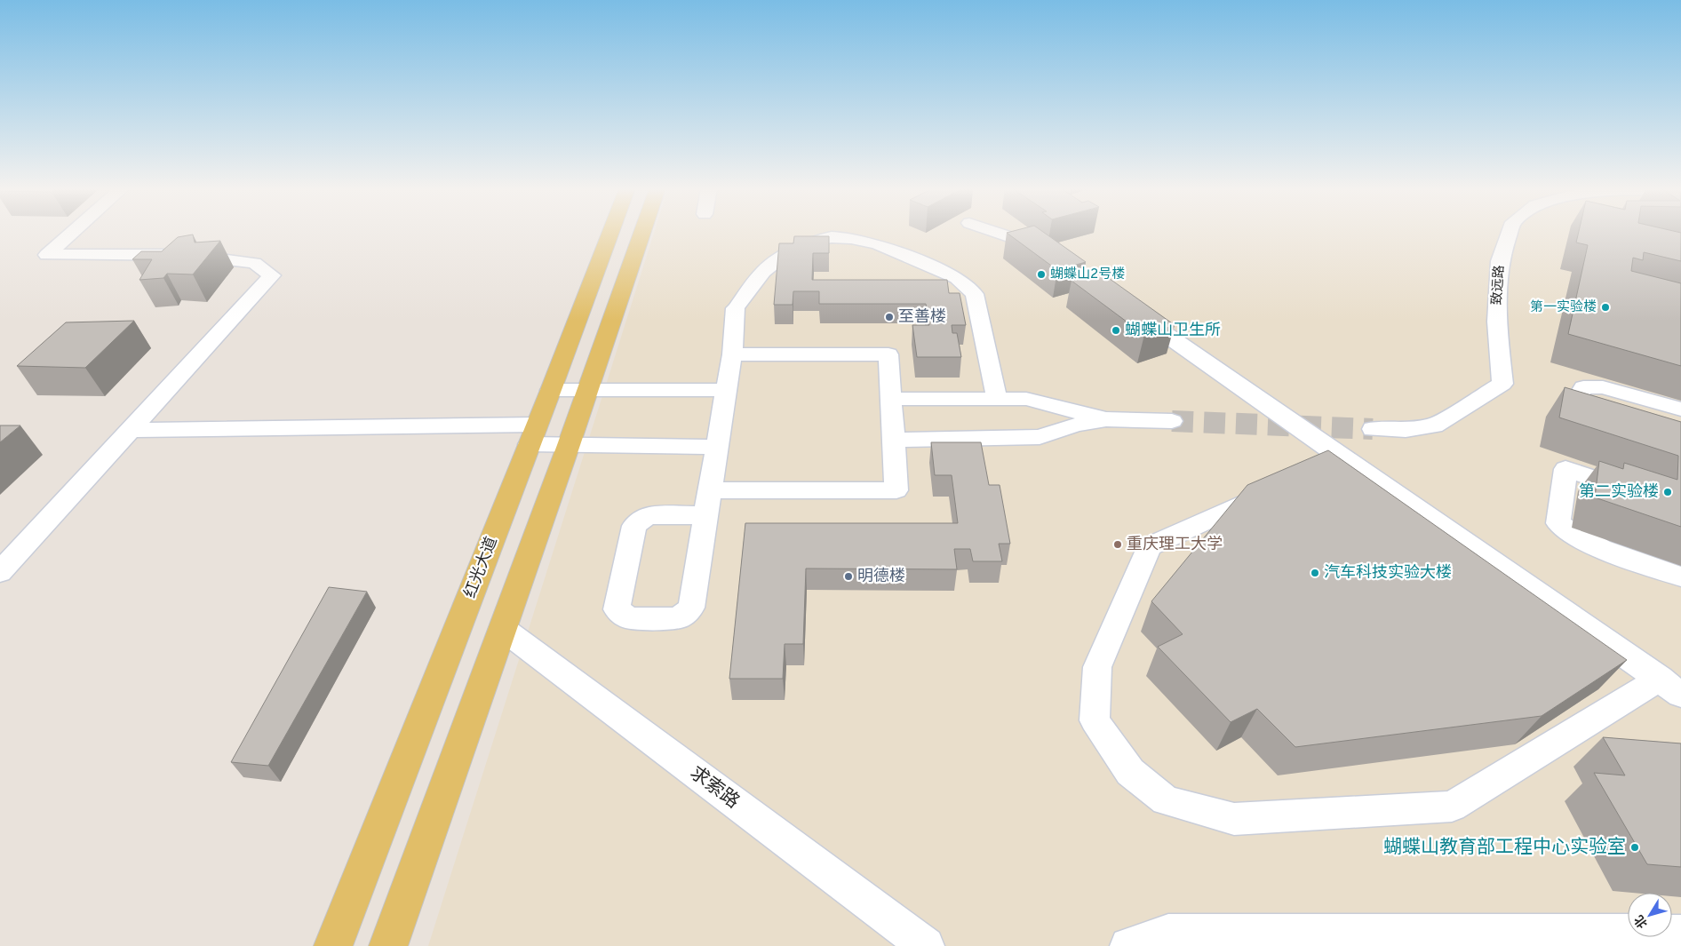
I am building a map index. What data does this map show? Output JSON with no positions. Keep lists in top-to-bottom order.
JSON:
{
  "streets": {
    "main road": ["红光大道"],
    "street": ["致远路", "求索路"]
  },
  "places": [
    "蝴蝶山2号楼",
    "第一实验楼",
    "至善楼",
    "蝴蝶山卫生所",
    "第二实验楼",
    "重庆理工大学",
    "汽车科技实验大楼",
    "明德楼",
    "蝴蝶山教育部工程中心实验室"
  ],
  "north": "bottom left"
}
